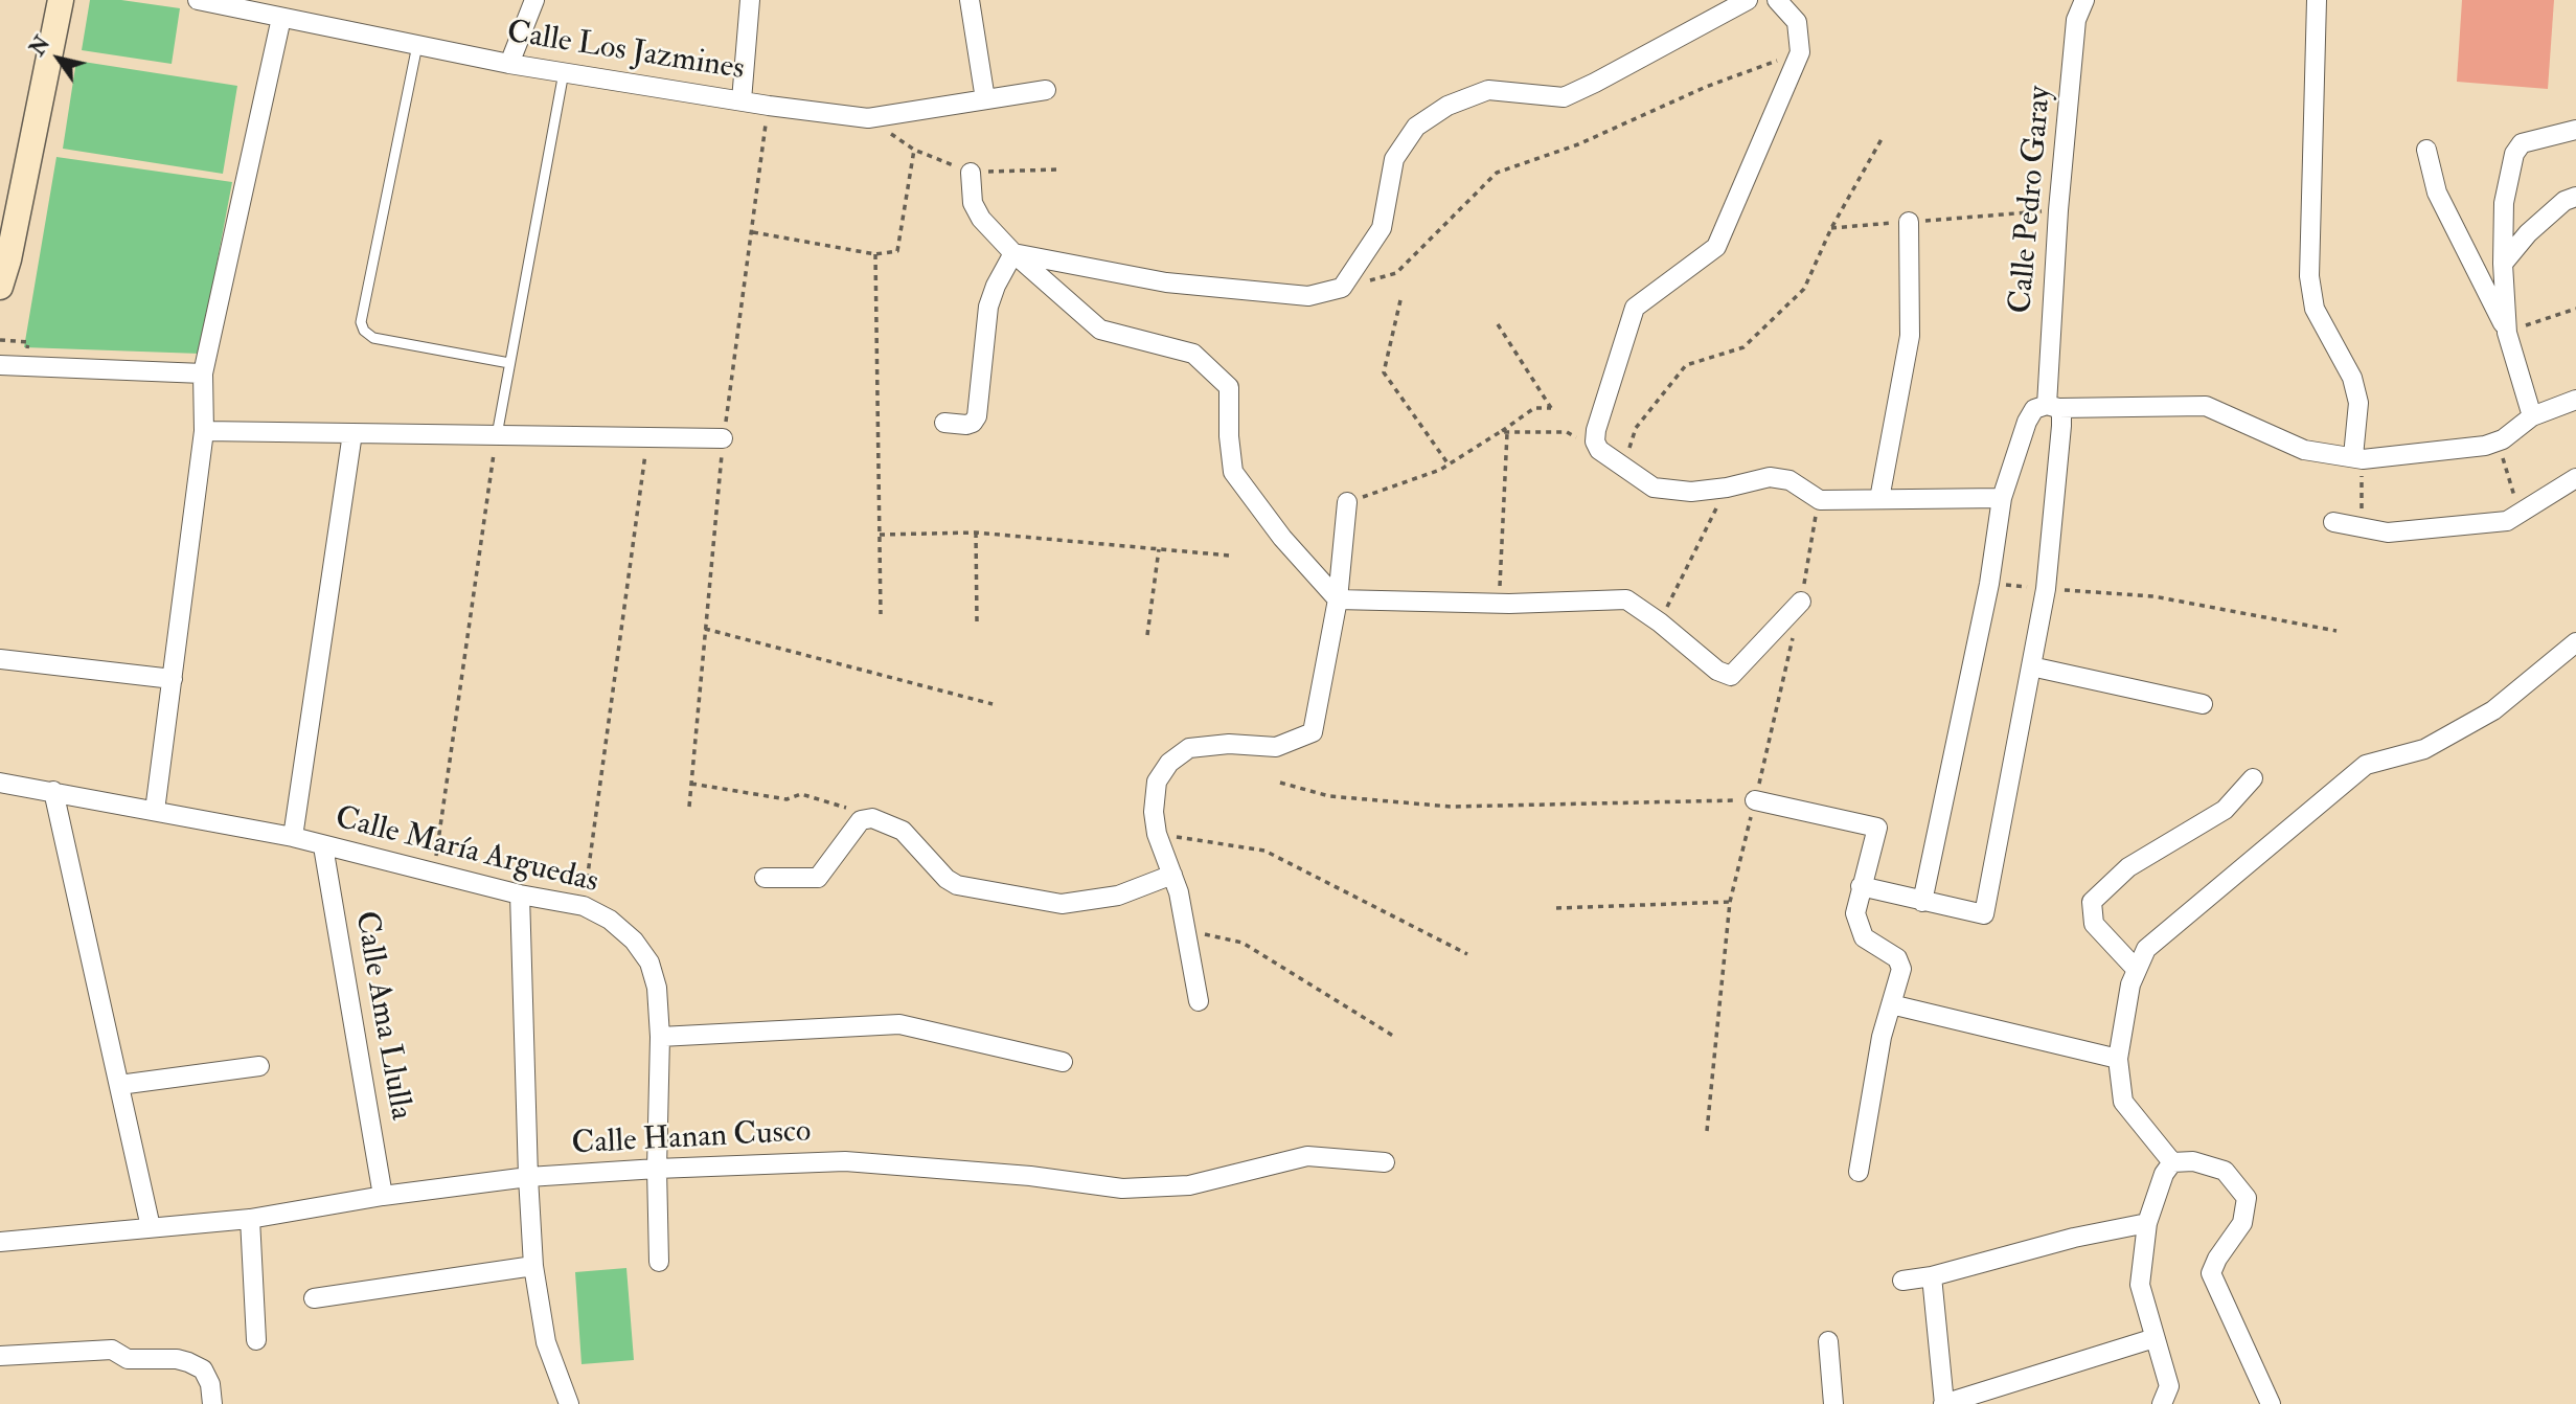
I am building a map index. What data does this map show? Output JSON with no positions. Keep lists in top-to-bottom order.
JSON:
{
  "streets": {
    "street": [
      "Calle Los Jazmines",
      "Calle Pedro Garay",
      "Calle María Arguedas",
      "Calle Ama Llulla",
      "Calle Hanan Cusco"
    ]
  },
  "crossings": [
    ["Calle María Arguedas", "Calle Ama Llulla"],
    ["Calle María Arguedas", "Calle Hanan Cusco"],
    ["Calle Ama Llulla", "Calle Hanan Cusco"]
  ],
  "north": "top left"
}
